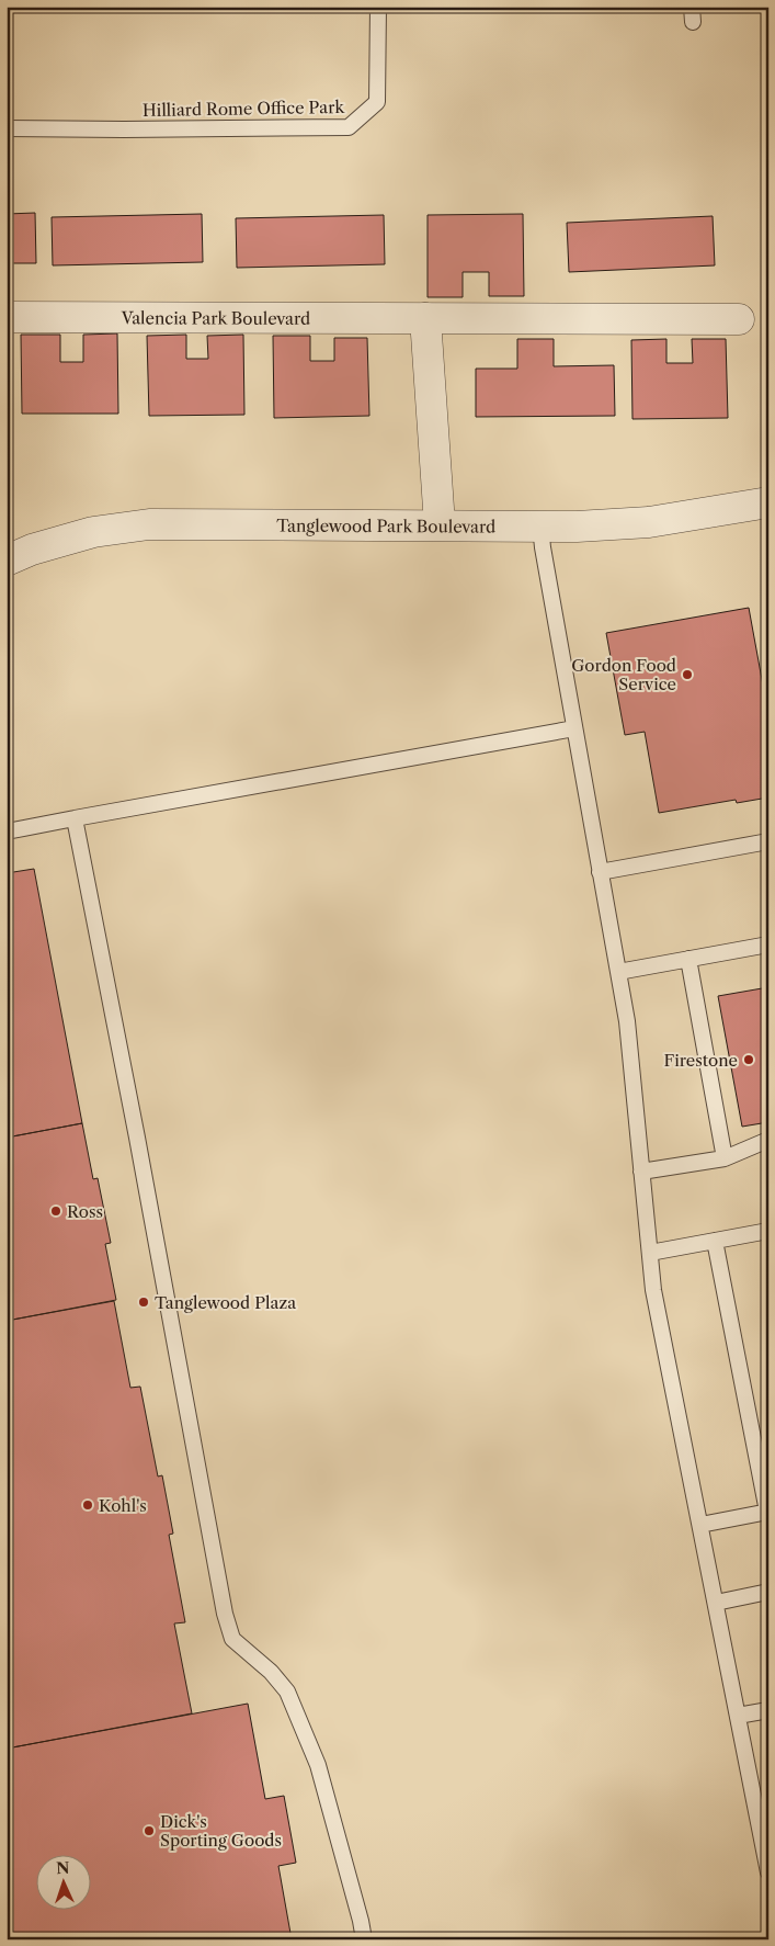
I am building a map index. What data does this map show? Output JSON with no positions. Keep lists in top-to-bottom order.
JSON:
{
  "streets": {
    "street": ["Valencia Park Boulevard", "Tanglewood Park Boulevard"],
    "lane": ["Hilliard Rome Office Park"]
  },
  "places": [
    "Gordon Food Service",
    "Firestone",
    "Ross",
    "Tanglewood Plaza",
    "Kohl's",
    "Dick's Sporting Goods"
  ],
  "north": "top"
}
